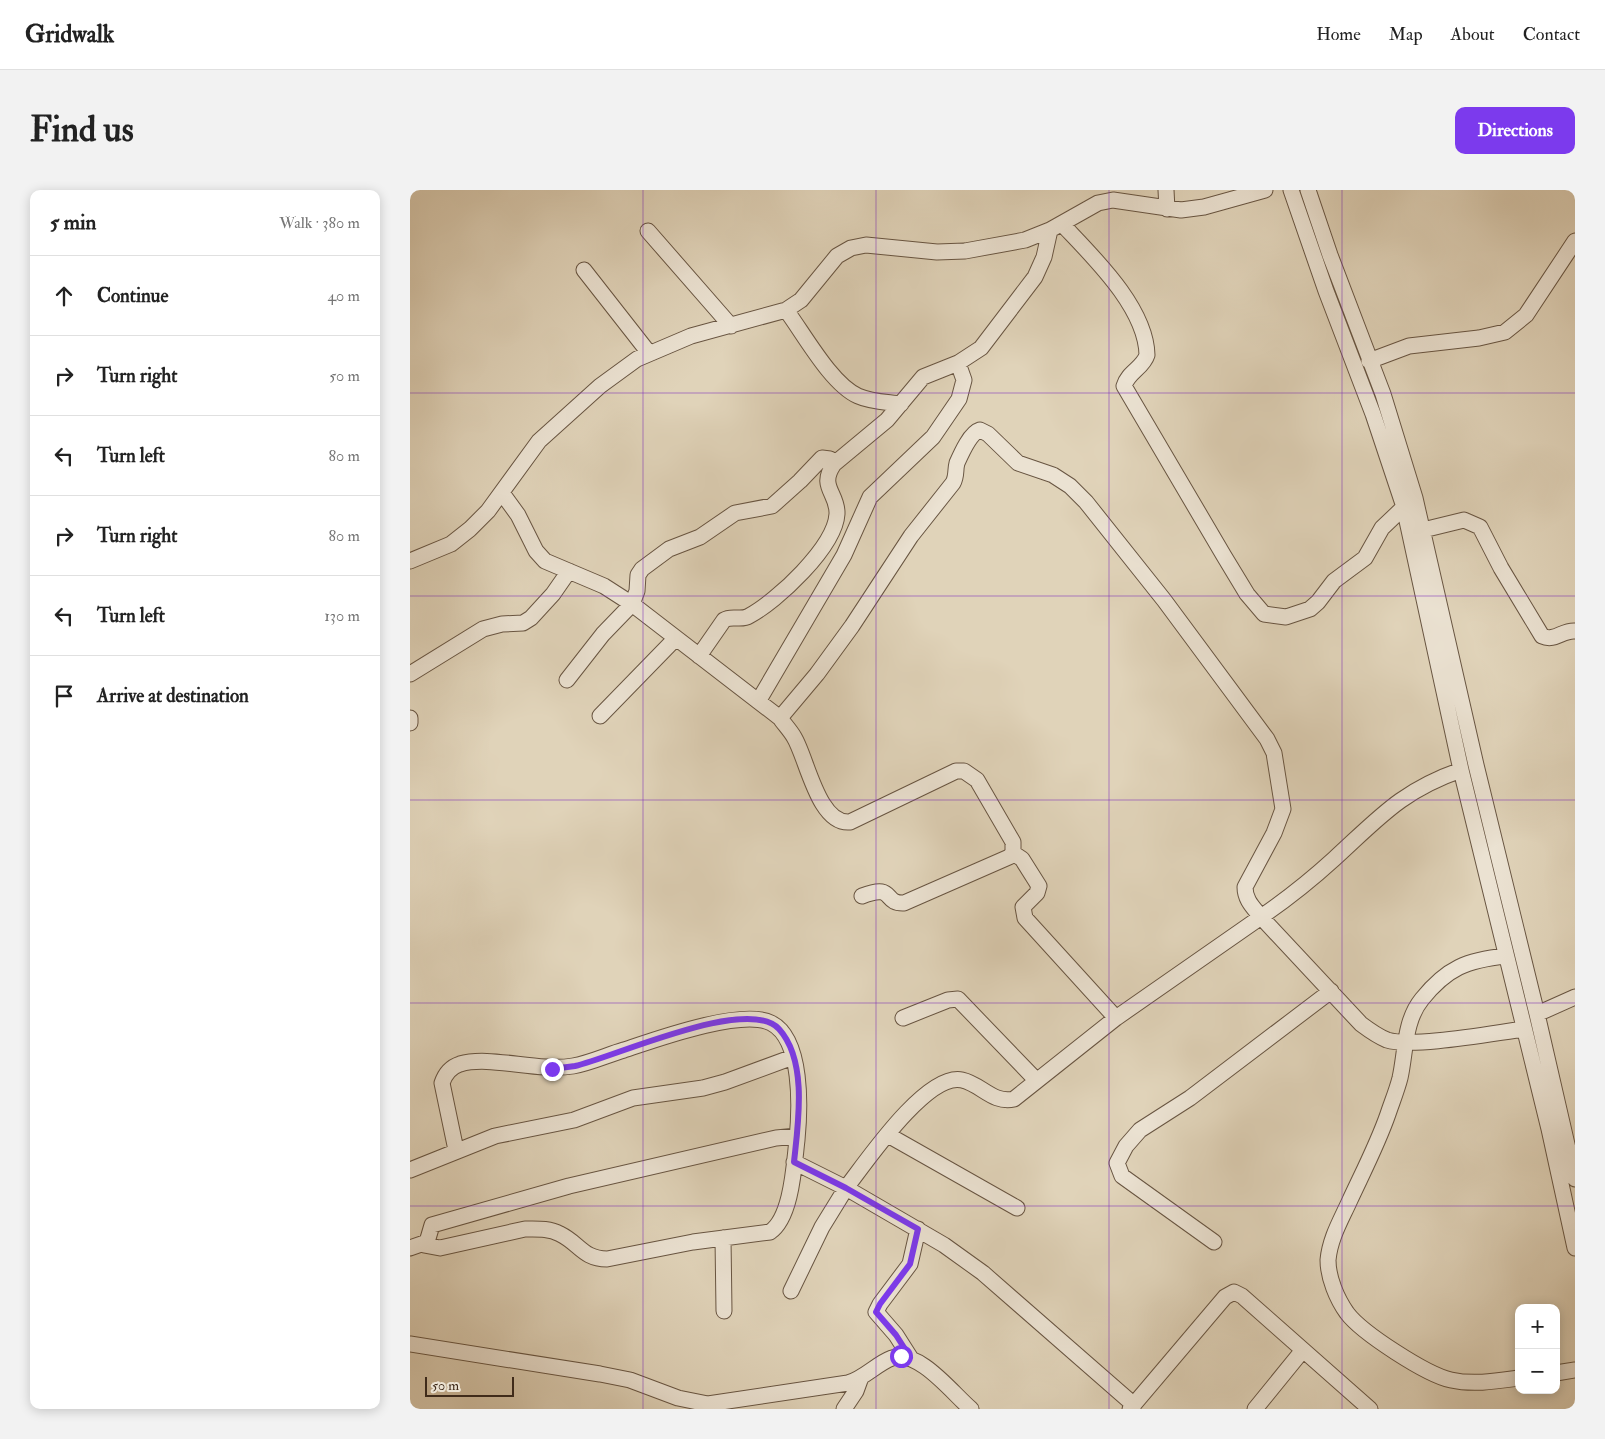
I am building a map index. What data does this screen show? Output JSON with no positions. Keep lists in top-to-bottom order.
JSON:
{
  "scale_bar": "50 m",
  "page": {
    "header": "Gridwalk",
    "nav": [
      "Home",
      "Map",
      "About",
      "Contact"
    ],
    "buttons": "Directions",
    "title": "Find us",
    "heading": ["5 min", "Walk · 380 m"],
    "list": [
      ["Continue", "40 m"],
      ["Turn right", "50 m"],
      ["Turn left", "80 m"],
      ["Turn right", "80 m"],
      ["Turn left", "130 m"],
      "Arrive at destination"
    ],
    "map_buttons": ["+", "−"],
    "scale": "50 m"
  }
}
